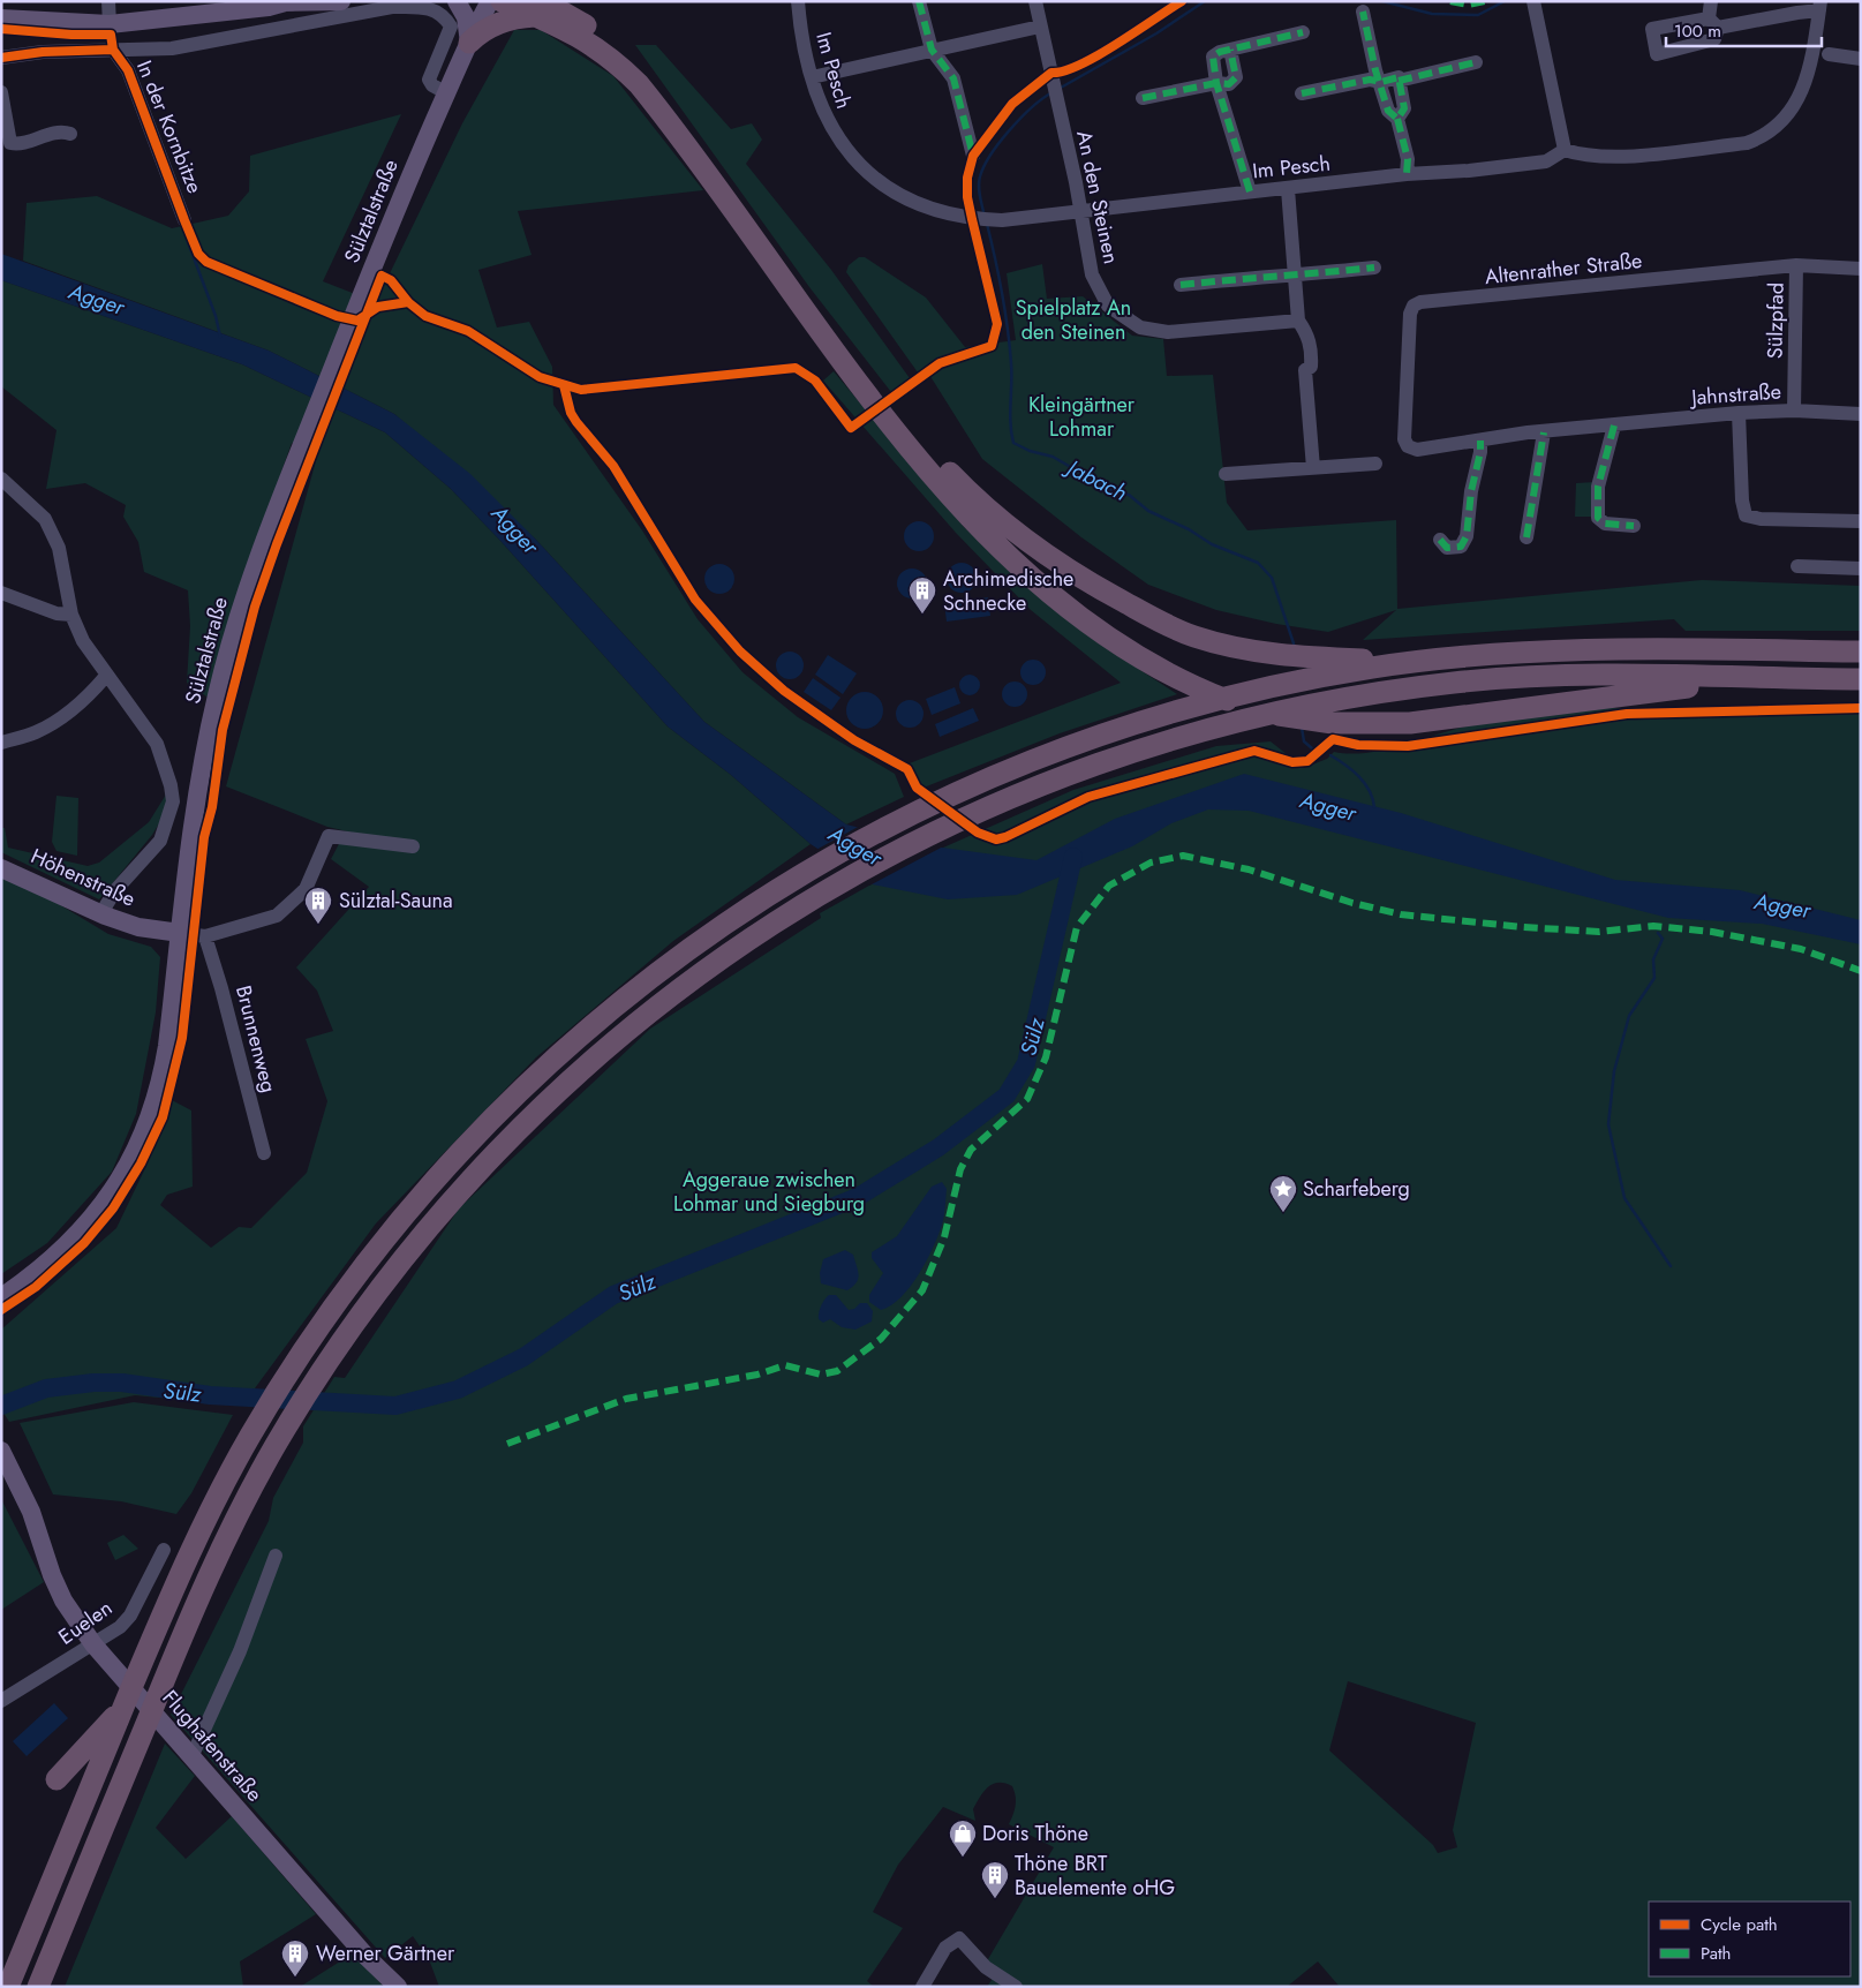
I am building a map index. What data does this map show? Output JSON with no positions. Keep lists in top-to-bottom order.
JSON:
{
  "streets": {
    "main road": ["Sülztalstraße", "Höhenstraße", "Flughafenstraße"],
    "street": [
      "Im Pesch",
      "In der Kornbitze",
      "An den Steinen",
      "Altenrather Straße",
      "Sülzpfad",
      "Jahnstraße",
      "Brunnenweg",
      "Euelen"
    ]
  },
  "crossings": [
    ["Im Pesch", "An den Steinen"],
    ["Sülztalstraße", "Höhenstraße"],
    ["Altenrather Straße", "Sülzpfad"],
    ["Altenrather Straße", "Jahnstraße"],
    ["Sülzpfad", "Jahnstraße"],
    ["Euelen", "Flughafenstraße"]
  ],
  "water": ["Agger", "Jabach", "Sülz"],
  "parks": ["Spielplatz An den Steinen", "Kleingärtner Lohmar", "Aggeraue zwischen Lohmar und Siegburg"],
  "places": {
    "building": [
      "Archimedische Schnecke",
      "Sülztal-Sauna",
      "Thöne BRT Bauelemente oHG",
      "Werner Gärtner"
    ],
    "place": ["Scharfeberg"],
    "shop": ["Doris Thöne"]
  },
  "legend": ["Cycle path", "Path"],
  "scale_bar": "100 m"
}
